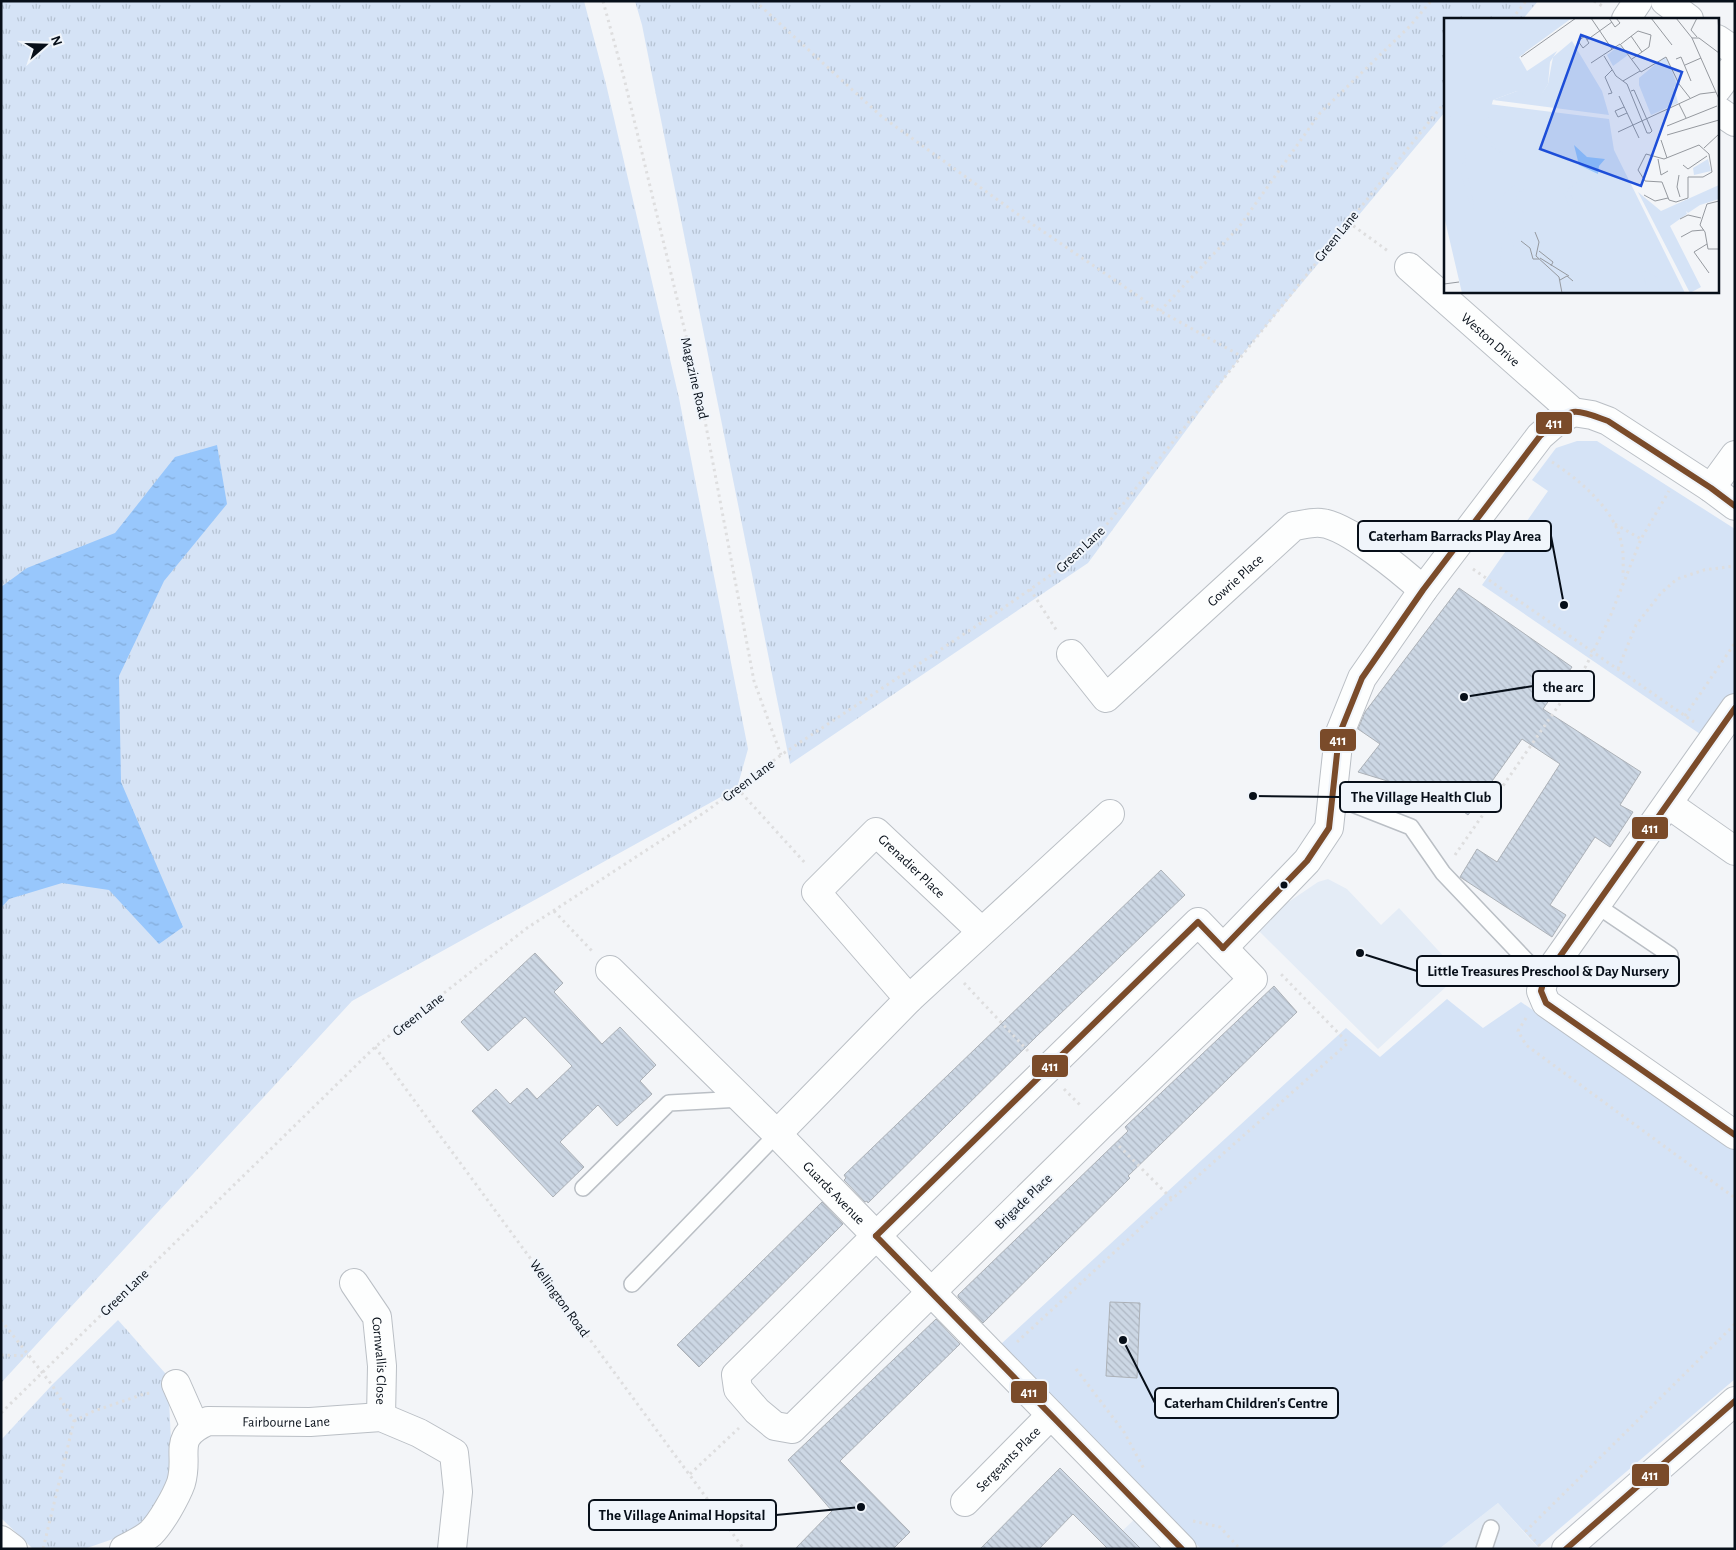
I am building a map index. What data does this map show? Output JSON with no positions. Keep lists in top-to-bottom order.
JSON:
{
  "streets": {
    "street": [
      "Weston Drive",
      "Gowrie Place",
      "Grenadier Place",
      "Guards Avenue",
      "Brigade Place",
      "Cornwallis Close",
      "Fairbourne Lane",
      "Sergeants Place"
    ],
    "path": ["Green Lane", "Magazine Road", "Wellington Road"]
  },
  "crossings": [
    ["Green Lane", "Magazine Road"],
    ["Green Lane", "Wellington Road"],
    ["Guards Avenue", "Brigade Place"],
    ["Guards Avenue", "Sergeants Place"],
    ["Cornwallis Close", "Fairbourne Lane"]
  ],
  "places": [
    "Caterham Barracks Play Area",
    "the arc",
    "The Village Health Club",
    "Little Treasures Preschool & Day Nursery",
    "Caterham Children's Centre",
    "The Village Animal Hopsital"
  ],
  "lines": ["transit line 411"],
  "north": "right"
}
